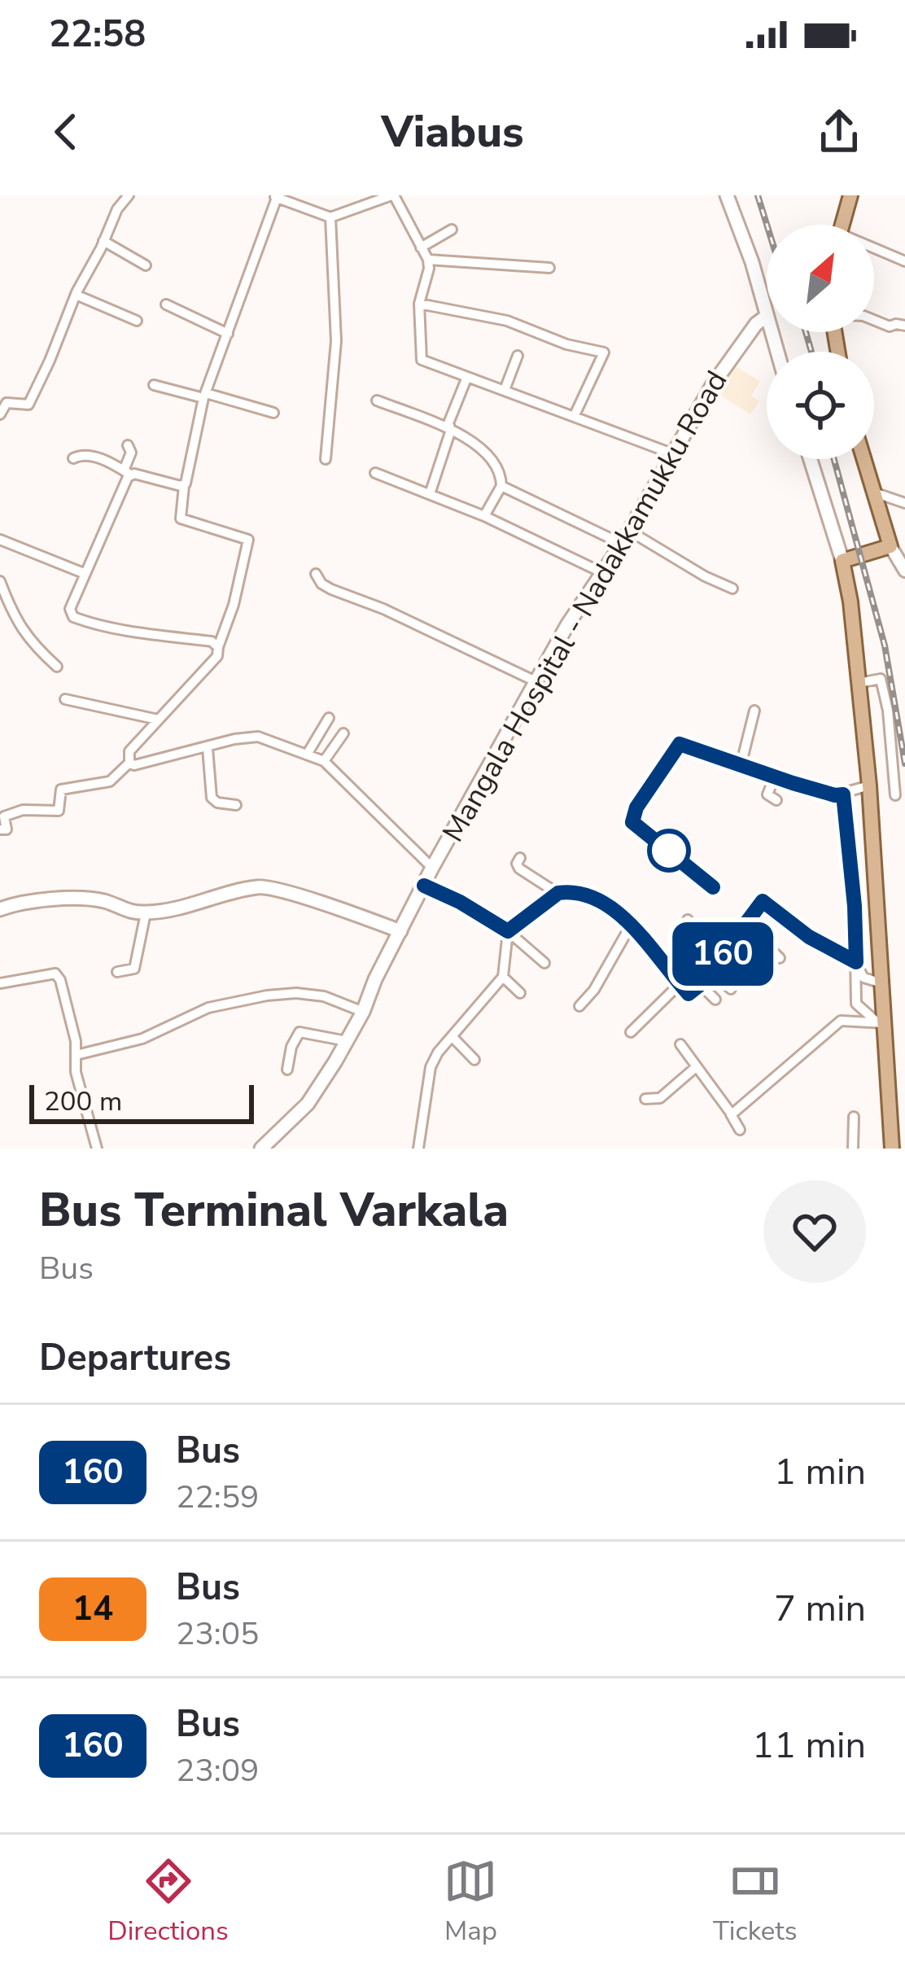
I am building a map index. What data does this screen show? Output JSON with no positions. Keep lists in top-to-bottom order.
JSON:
{
  "streets": {
    "main road": ["Mangala Hospital - Nadakkamukku Road"]
  },
  "lines": ["bus line 160"],
  "scale_bar": "200 m",
  "north": "top right",
  "page": {
    "status": "22:58",
    "header": "Viabus",
    "on_map": "160",
    "scale": "200 m",
    "heading": [
      ["Bus Terminal Varkala", "Bus"],
      "Departures"
    ],
    "list": [
      {
        "mark": "160",
        "name": "Bus",
        "note": "22:59",
        "value": "1 min"
      },
      {
        "mark": "14",
        "name": "Bus",
        "note": "23:05",
        "value": "7 min"
      },
      {
        "mark": "160",
        "name": "Bus",
        "note": "23:09",
        "value": "11 min"
      }
    ],
    "tabs": ["Directions", "Map", "Tickets"]
  }
}
